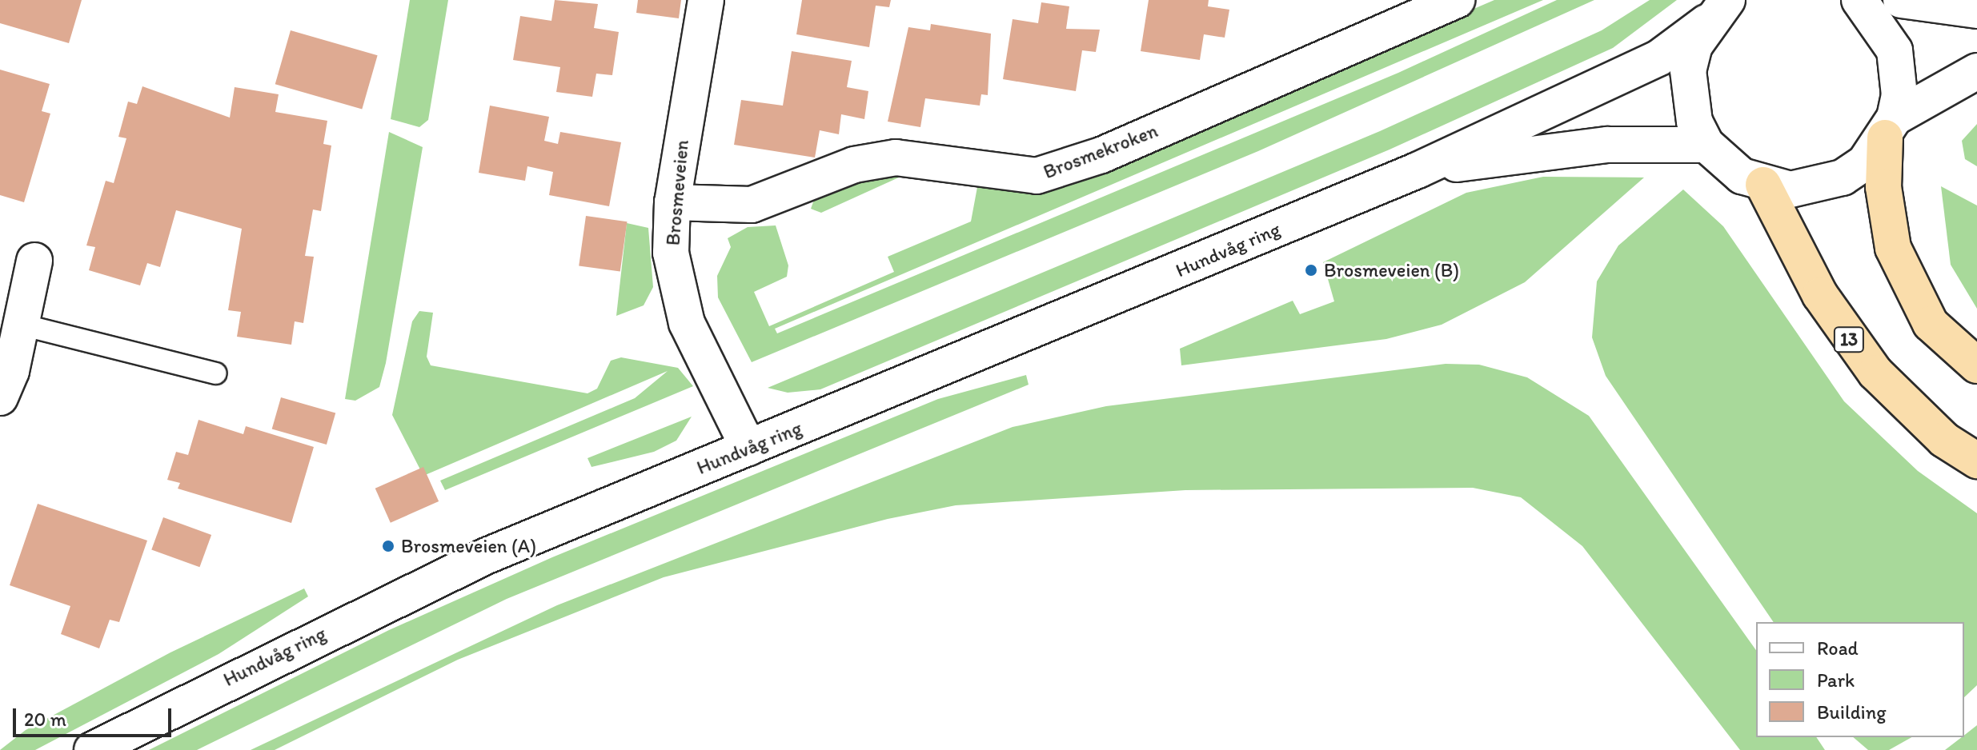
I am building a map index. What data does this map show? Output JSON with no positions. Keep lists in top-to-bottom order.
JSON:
{
  "streets": {
    "highway": ["13"],
    "main road": ["Brosmekroken", "Brosmeveien", "Hundvåg ring"]
  },
  "crossings": [
    ["Brosmekroken", "Brosmeveien"],
    ["Brosmeveien", "Hundvåg ring"]
  ],
  "places": ["Brosmeveien (B)", "Brosmeveien (A)"],
  "legend": ["Road", "Park", "Building"],
  "scale_bar": "20 m"
}
